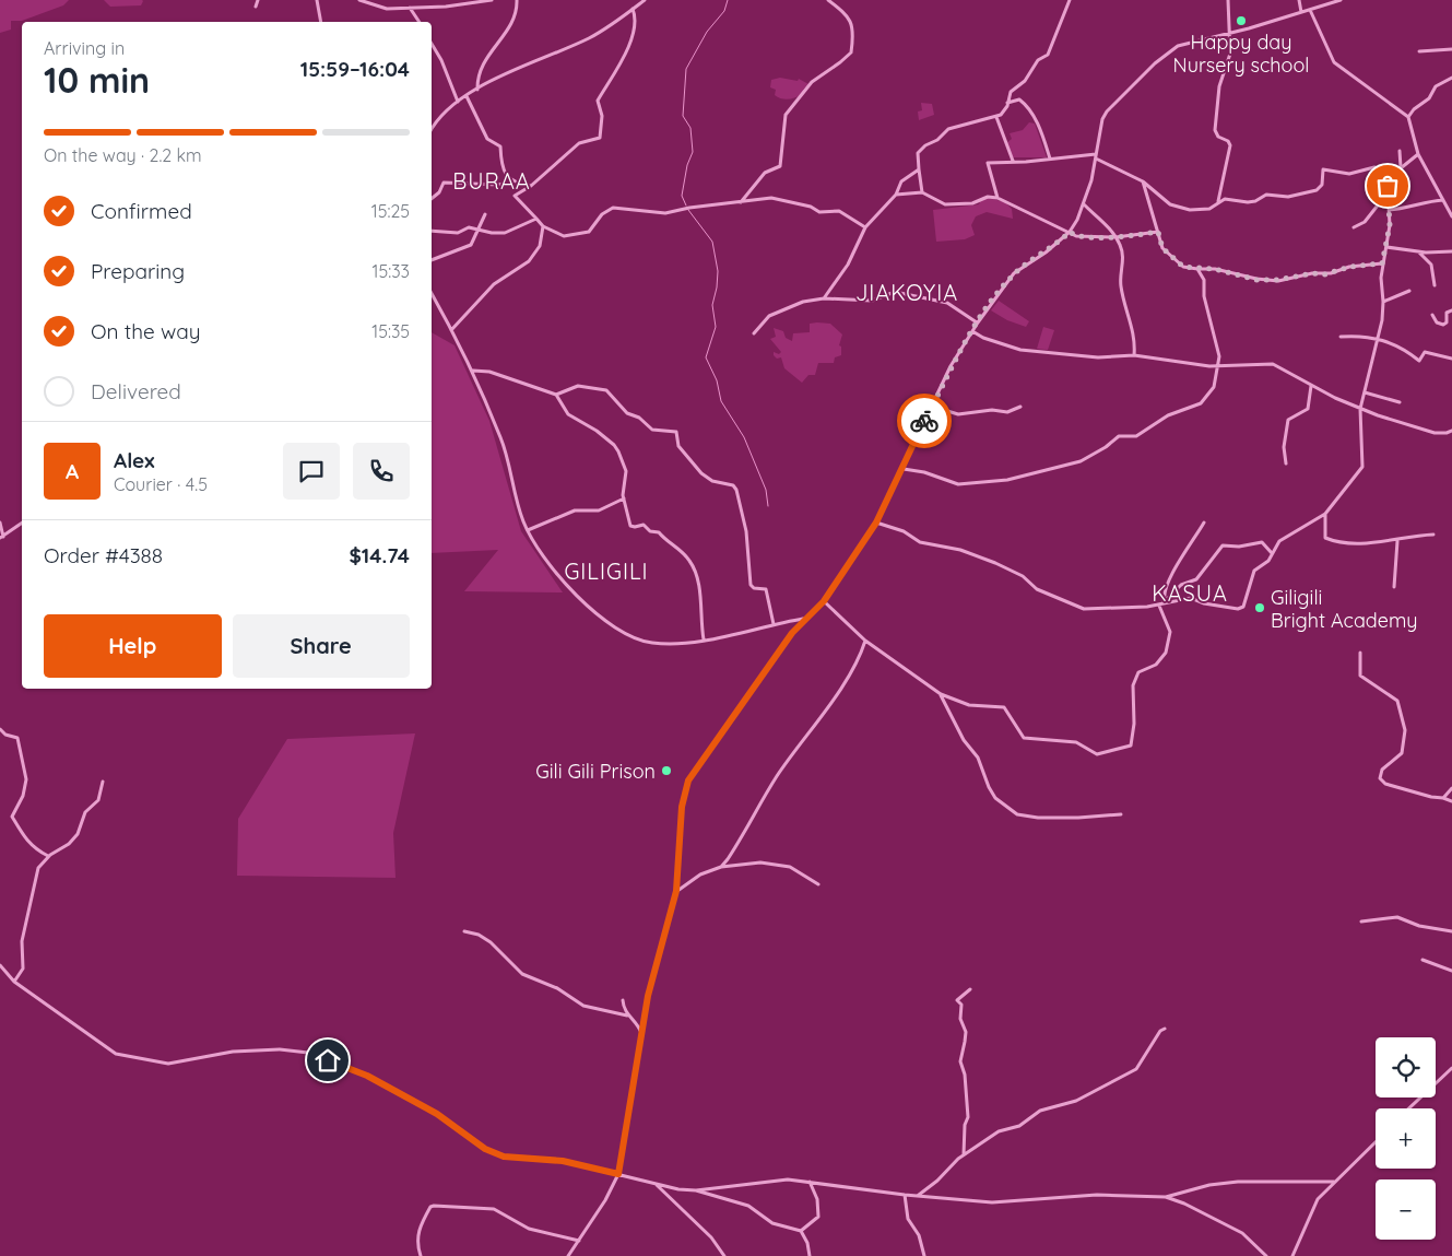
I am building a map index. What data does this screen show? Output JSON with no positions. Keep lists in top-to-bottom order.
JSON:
{
  "districts": [
    "BURAA",
    "JIAKOYIA",
    "GILIGILI",
    "KASUA"
  ],
  "places": ["Happy day Nursery school", "Giligili Bright Academy", "Gili Gili Prison"],
  "page": {
    "heading": ["10 min", "Arriving in", "15:59–16:04"],
    "panel": [
      "Alex",
      "Courier · 4.5",
      "Order #4388",
      "$14.74"
    ],
    "bar": "On the way · 2.2 km",
    "list": [
      ["Confirmed", "15:25"],
      ["Preparing", "15:33"],
      ["On the way", "15:35"],
      "Delivered"
    ],
    "round": "A",
    "buttons": ["Help", "Share"],
    "map_buttons": ["+", "−"]
  }
}
